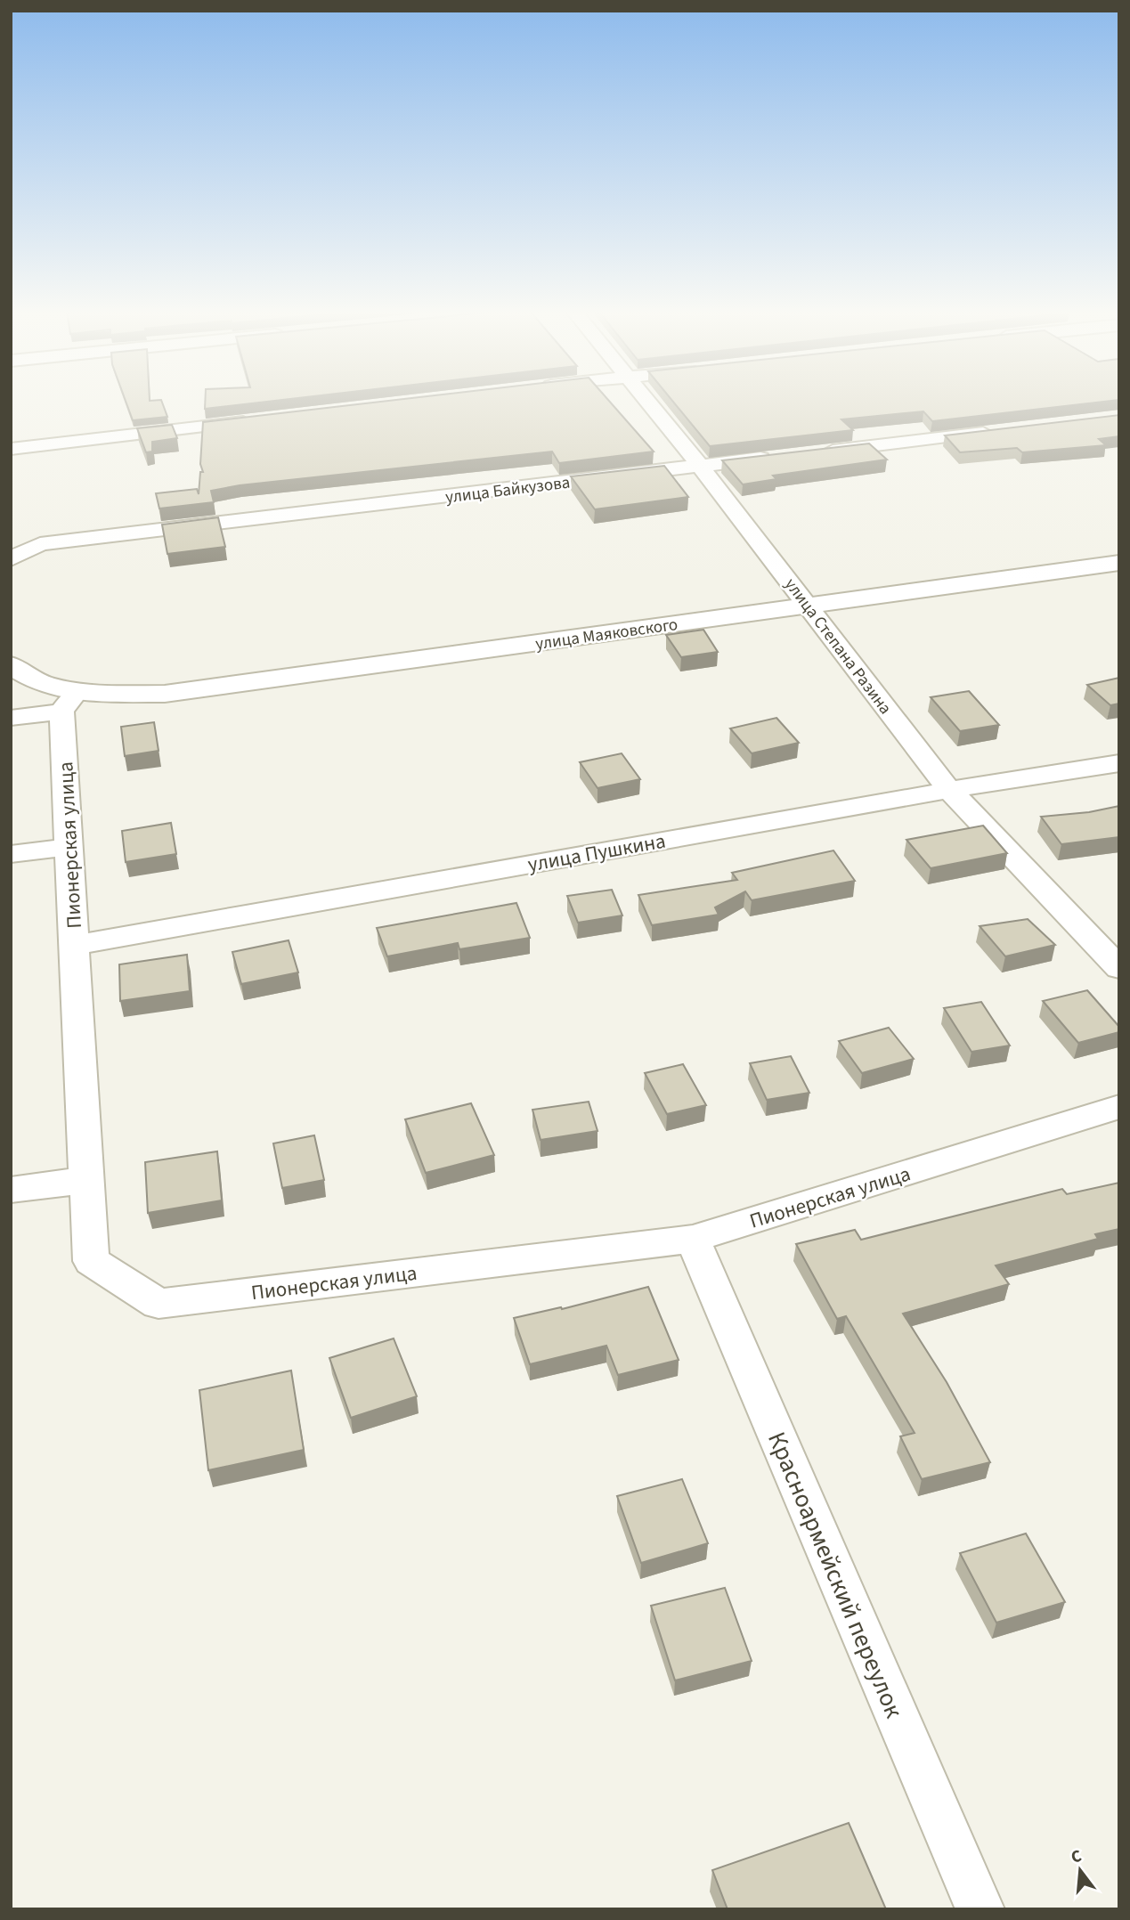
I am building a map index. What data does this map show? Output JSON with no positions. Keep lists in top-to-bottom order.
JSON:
{
  "streets": {
    "street": [
      "улица Байкузова",
      "улица Маяковского",
      "улица Степана Разина",
      "Пионерская улица",
      "улица Пушкина",
      "Красноармейский переулок"
    ]
  },
  "crossings": [
    ["улица Байкузова", "улица Степана Разина"],
    ["улица Маяковского", "улица Степана Разина"],
    ["улица Маяковского", "Пионерская улица"],
    ["улица Степана Разина", "улица Пушкина"],
    ["Пионерская улица", "улица Пушкина"],
    ["Пионерская улица", "Красноармейский переулок"]
  ],
  "north": "top"
}
